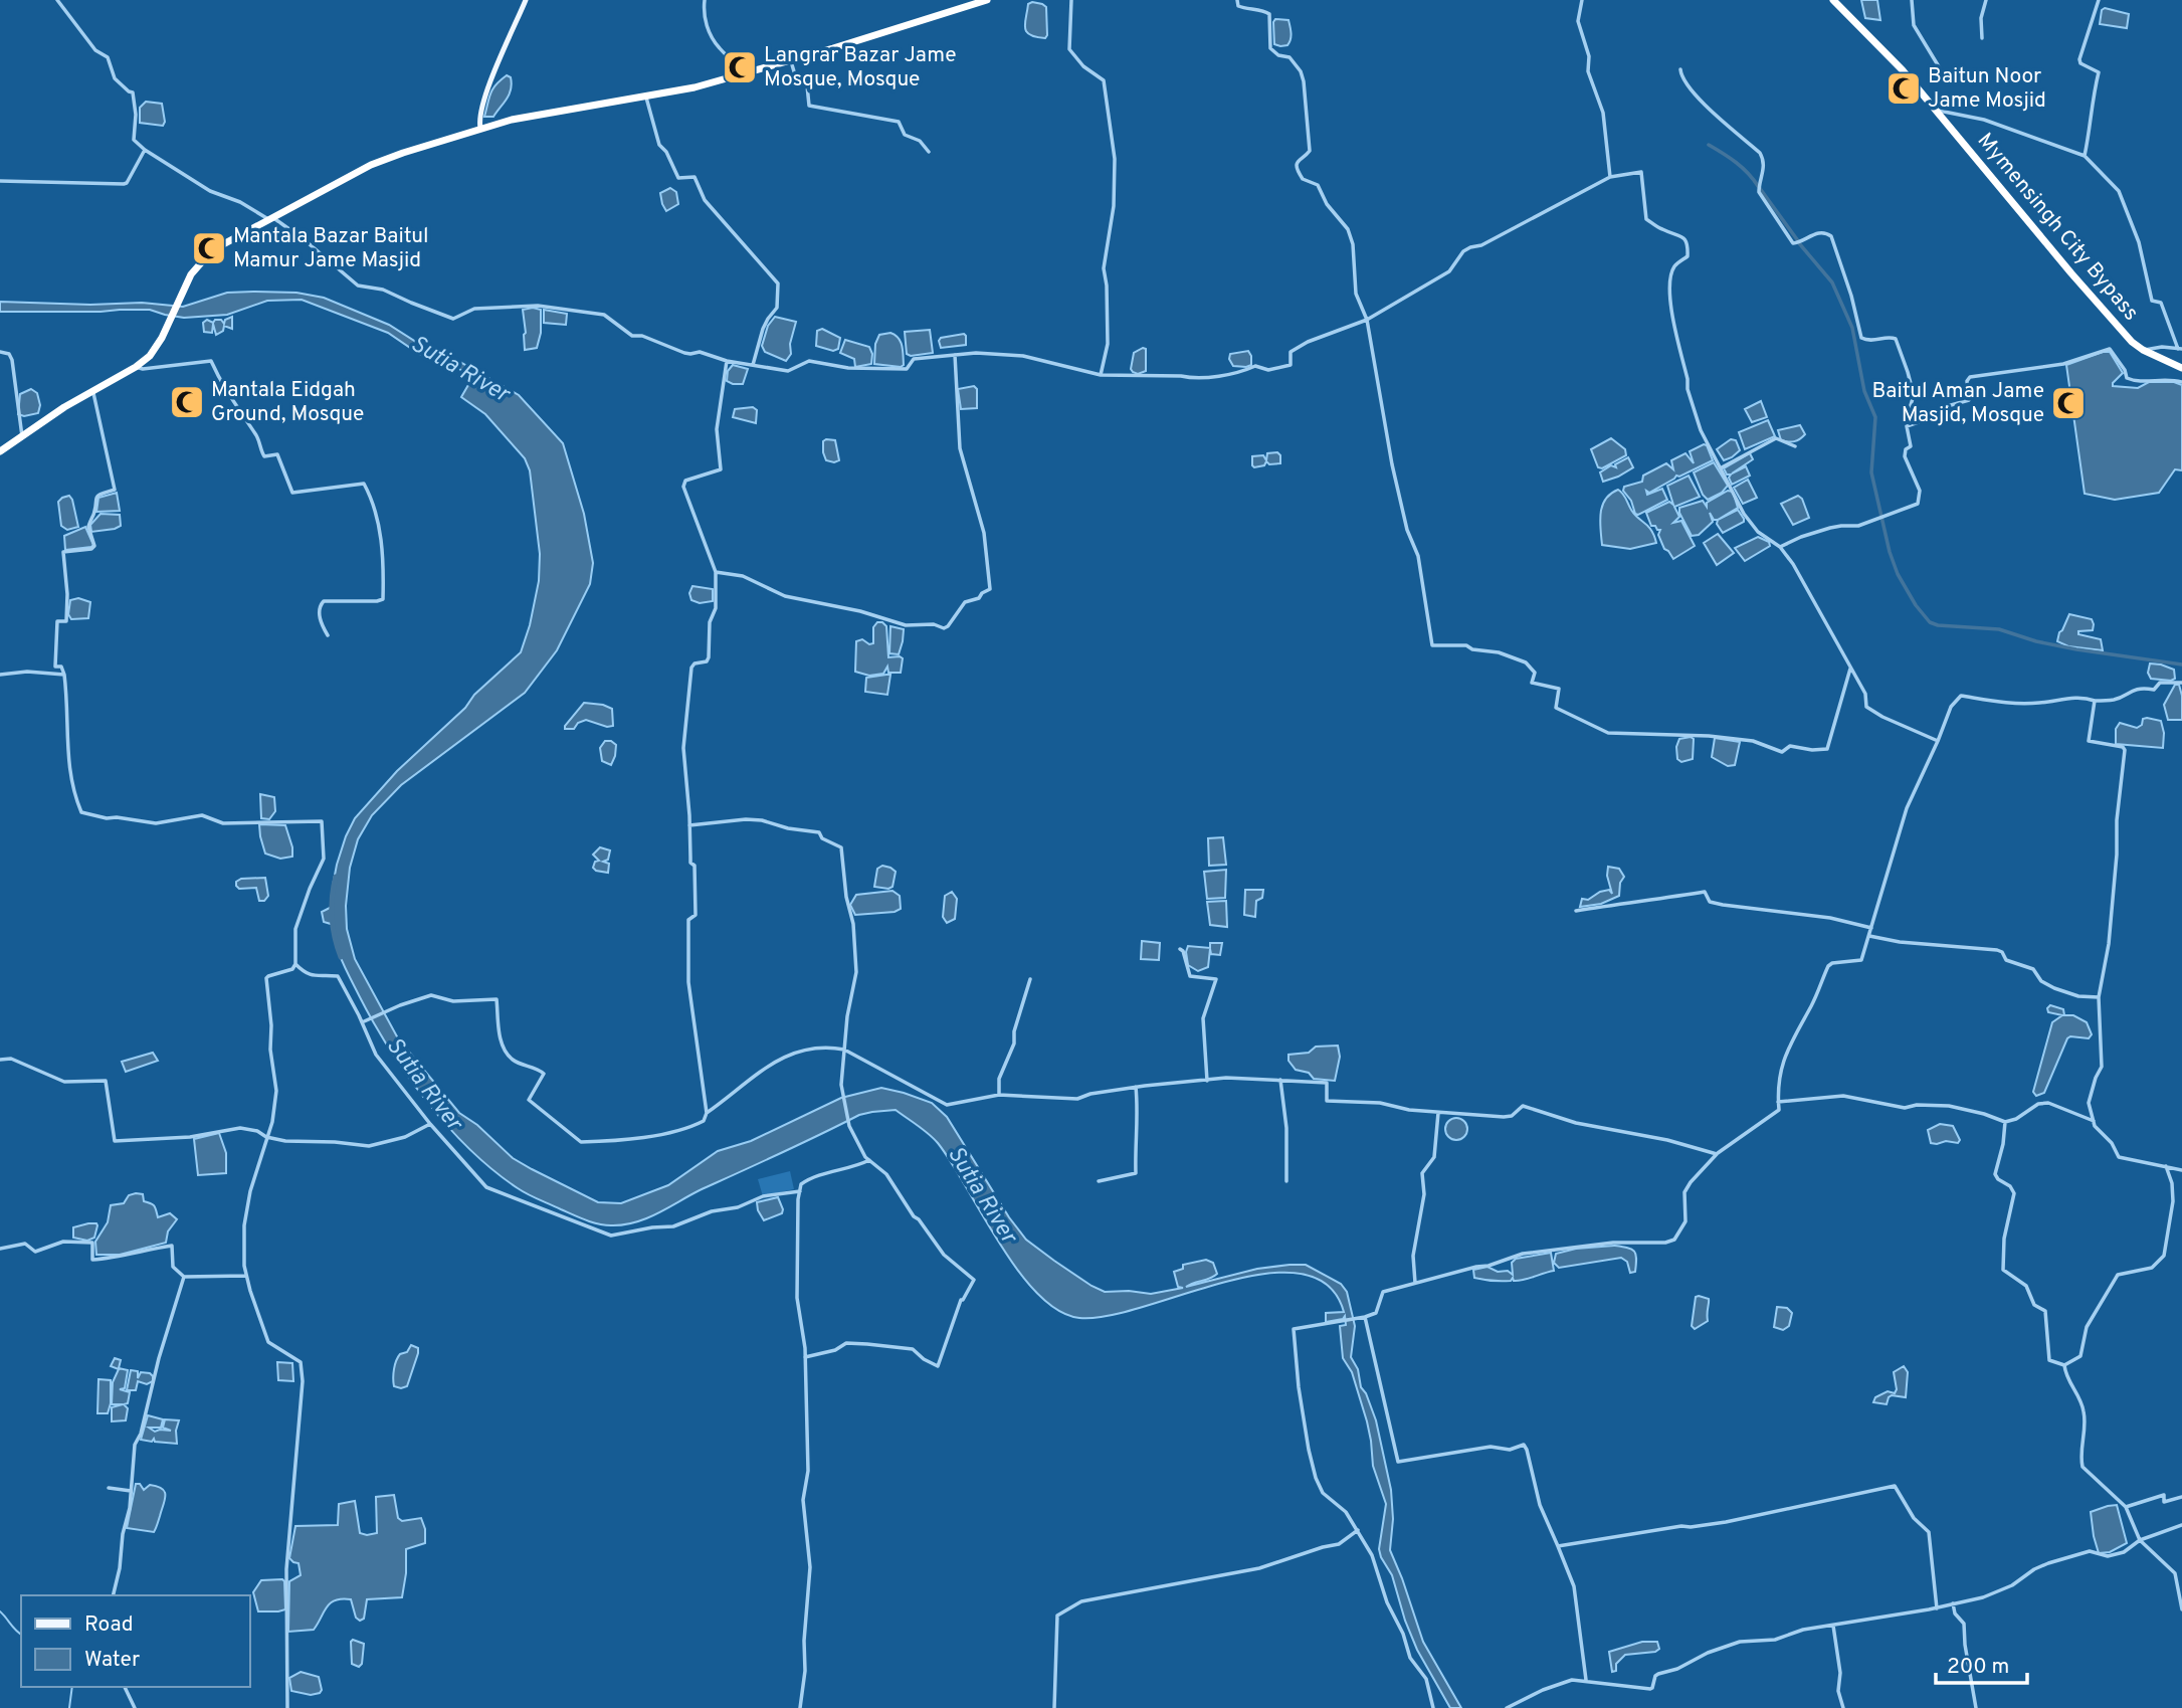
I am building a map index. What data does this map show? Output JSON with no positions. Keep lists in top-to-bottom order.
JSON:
{
  "streets": {
    "highway": ["Mymensingh City Bypass"]
  },
  "water": ["Sutia River"],
  "places": {
    "mosque": [
      "Langrar Bazar Jame Mosque, Mosque",
      "Baitun Noor Jame Mosjid",
      "Mantala Bazar Baitul Mamur Jame Masjid",
      "Mantala Eidgah Ground, Mosque",
      "Baitul Aman Jame Masjid, Mosque"
    ]
  },
  "legend": ["Road", "Water"],
  "scale_bar": "200 m"
}
